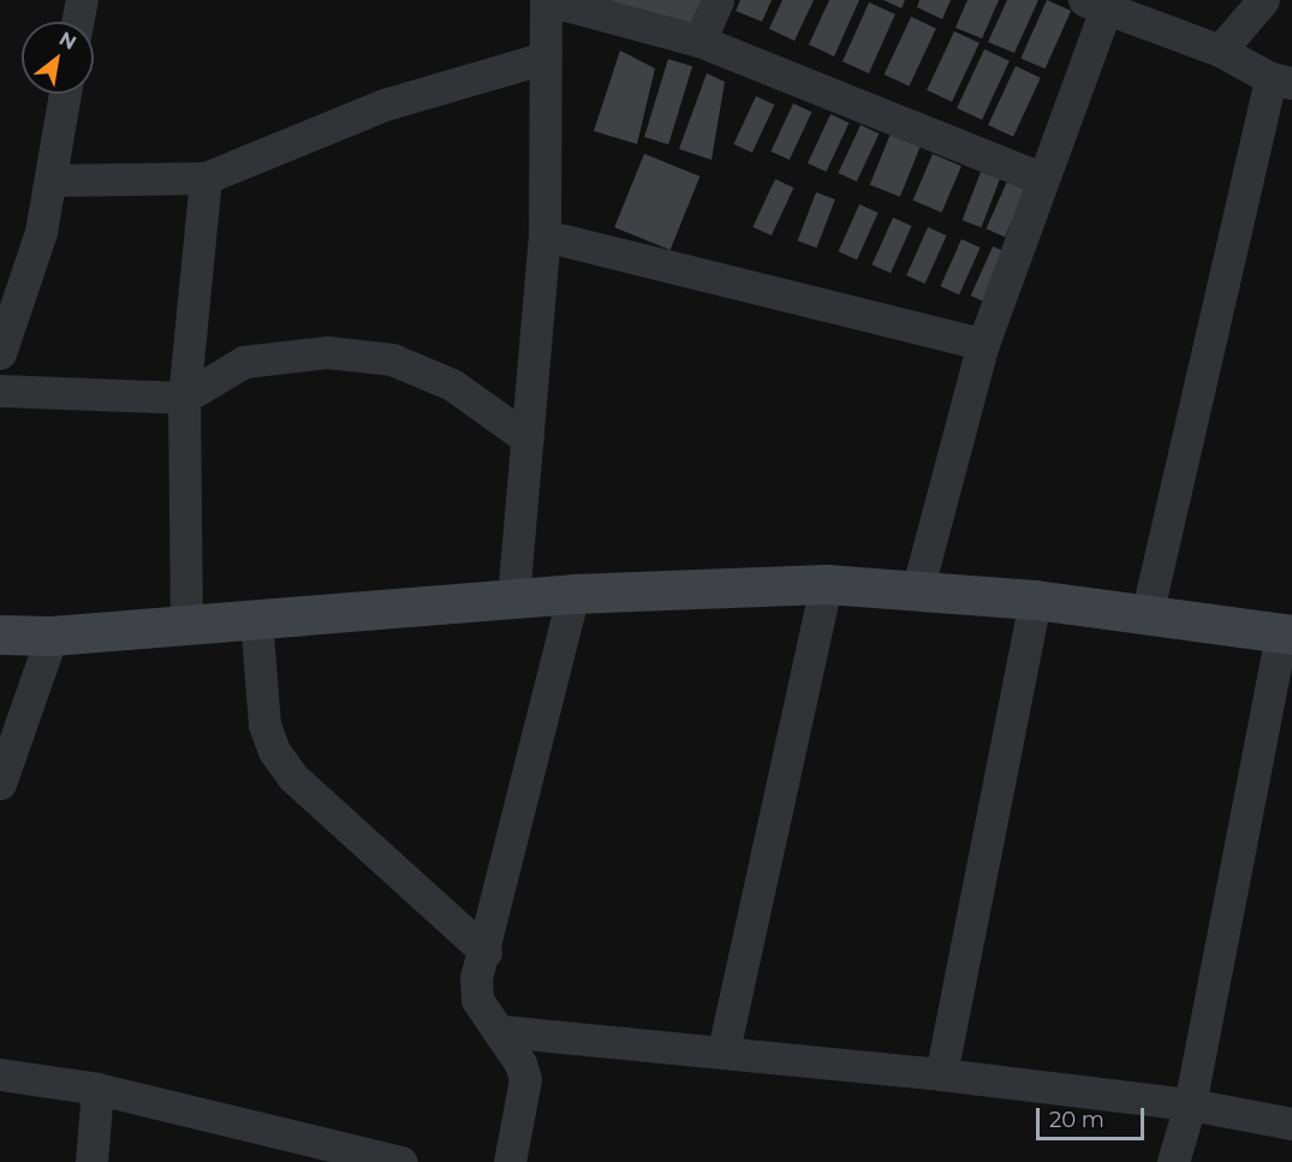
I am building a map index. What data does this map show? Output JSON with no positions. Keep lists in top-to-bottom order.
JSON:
{
  "scale_bar": "20 m",
  "north": "top right"
}
